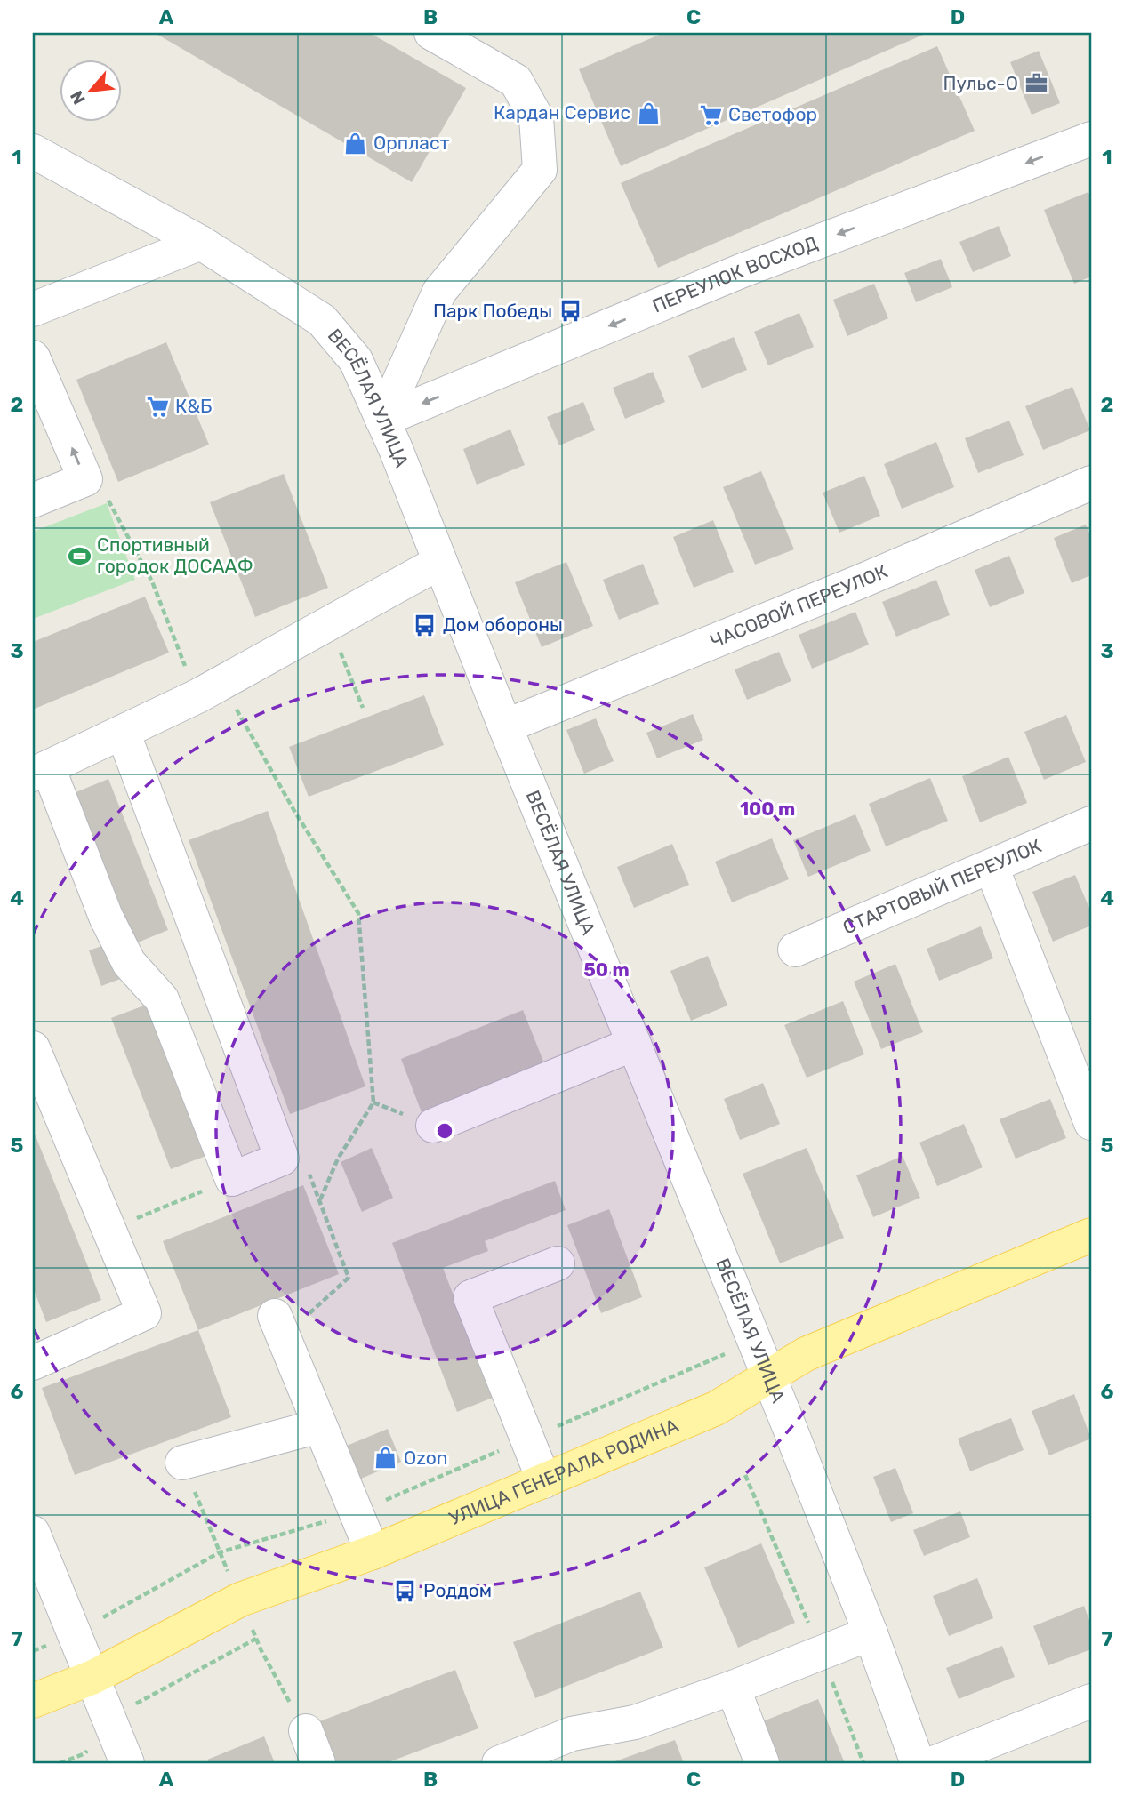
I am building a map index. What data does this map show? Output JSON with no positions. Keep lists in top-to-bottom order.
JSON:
{
  "streets": {
    "main road": ["УЛИЦА ГЕНЕРАЛА РОДИНА"],
    "street": [
      "ПЕРЕУЛОК ВОСХОД",
      "ВЕСЁЛАЯ УЛИЦА",
      "ЧАСОВОЙ ПЕРЕУЛОК",
      "СТАРТОВЫЙ ПЕРЕУЛОК"
    ]
  },
  "crossings": [
    ["ПЕРЕУЛОК ВОСХОД", "ВЕСЁЛАЯ УЛИЦА"],
    ["ВЕСЁЛАЯ УЛИЦА", "ЧАСОВОЙ ПЕРЕУЛОК"],
    ["ВЕСЁЛАЯ УЛИЦА", "УЛИЦА ГЕНЕРАЛА РОДИНА"]
  ],
  "one_way": ["ПЕРЕУЛОК ВОСХОД"],
  "places": {
    "office": ["Пульс-О"],
    "shop": ["Кардан Сервис", "Орпласт", "Ozon"],
    "supermarket": ["Светофор", "К&Б"],
    "bus stop": ["Парк Победы", "Дом обороны", "Роддом"],
    "sports": ["Спортивный городок ДОСААФ"]
  },
  "north": "bottom left",
  "grid": {
    "columns": [
      "A",
      "B",
      "C",
      "D"
    ],
    "rows": [
      "1",
      "2",
      "3",
      "4",
      "5",
      "6",
      "7"
    ]
  },
  "rings": ["100 m", "50 m"]
}
